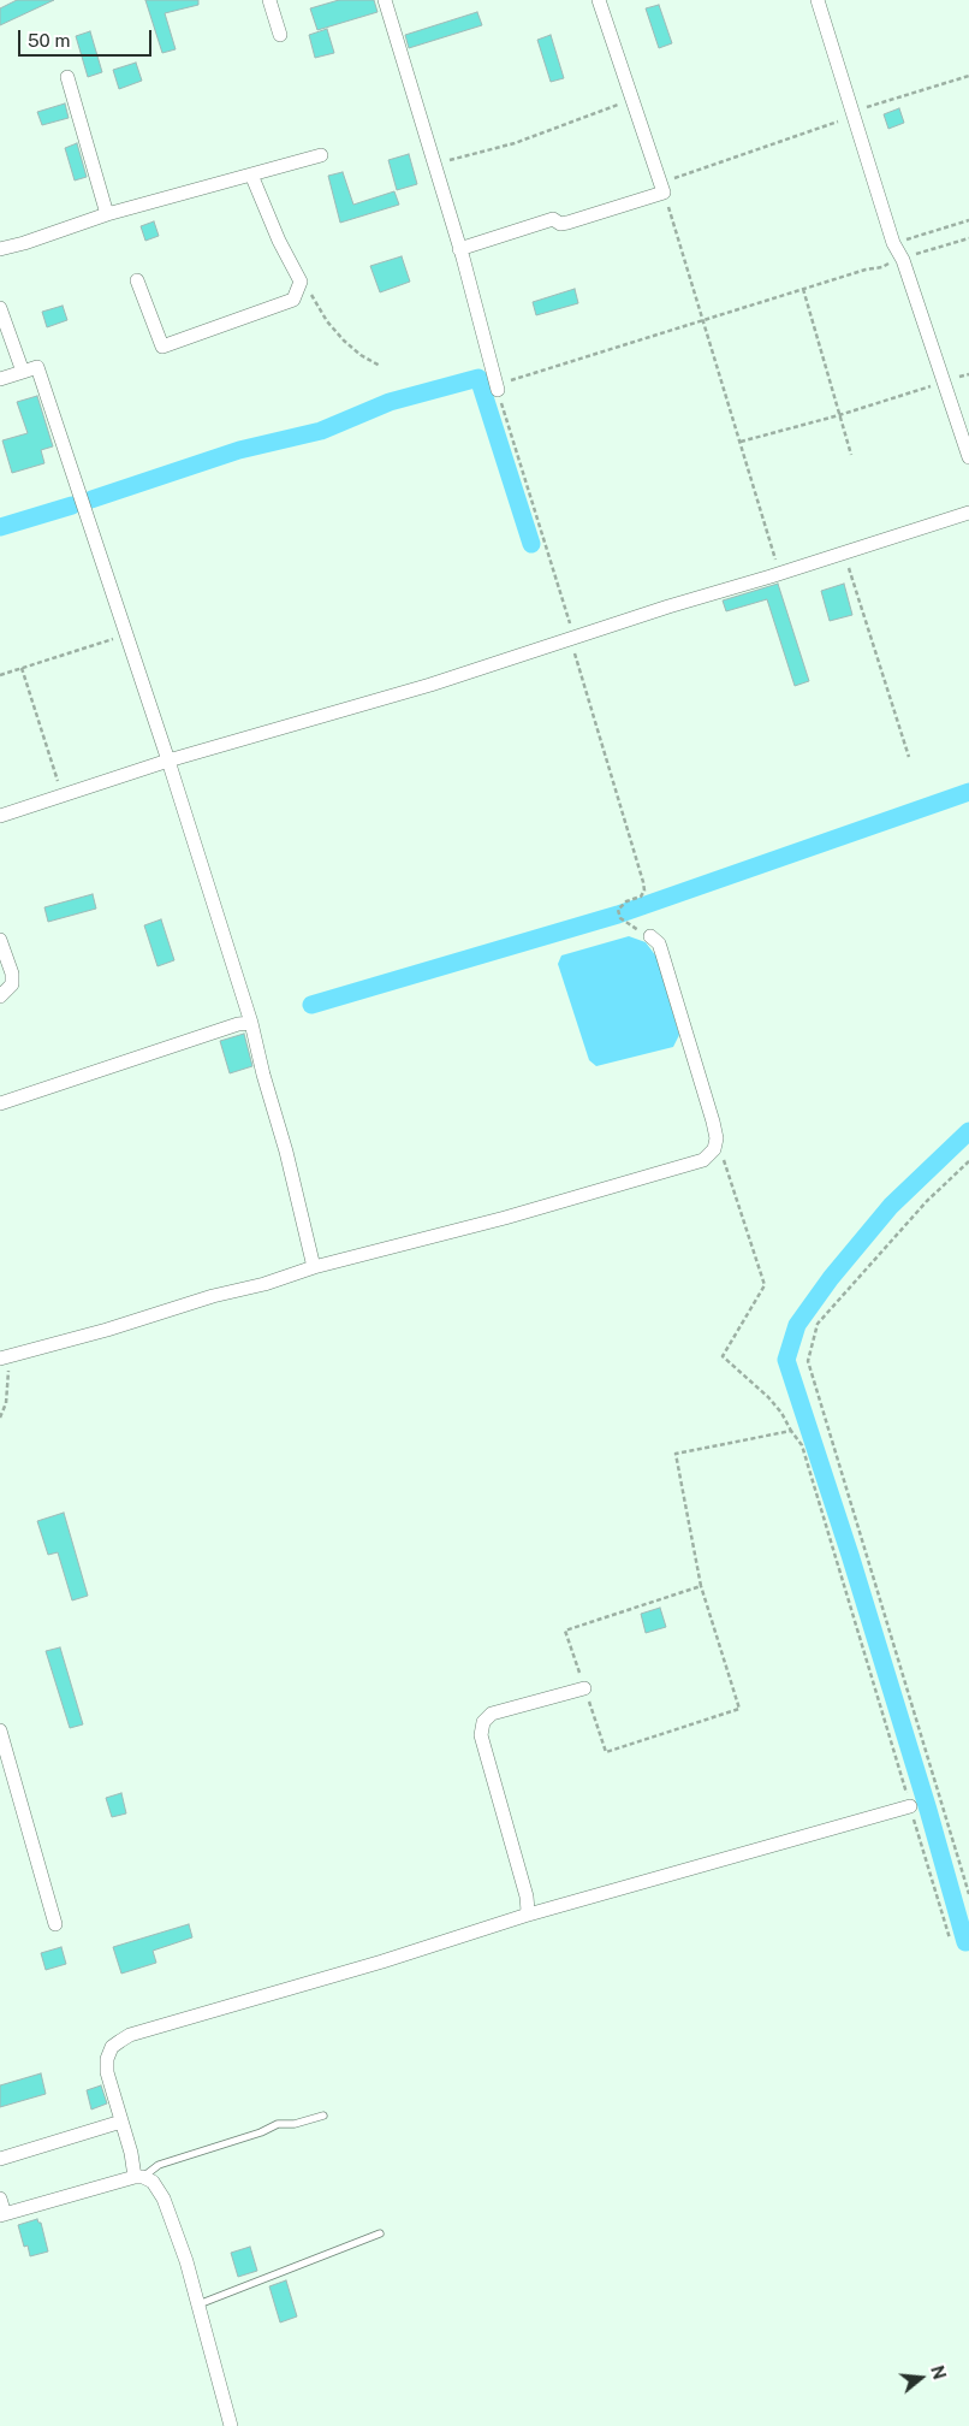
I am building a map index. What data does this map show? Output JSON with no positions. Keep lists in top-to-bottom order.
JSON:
{
  "scale_bar": "50 m",
  "north": "right"
}
